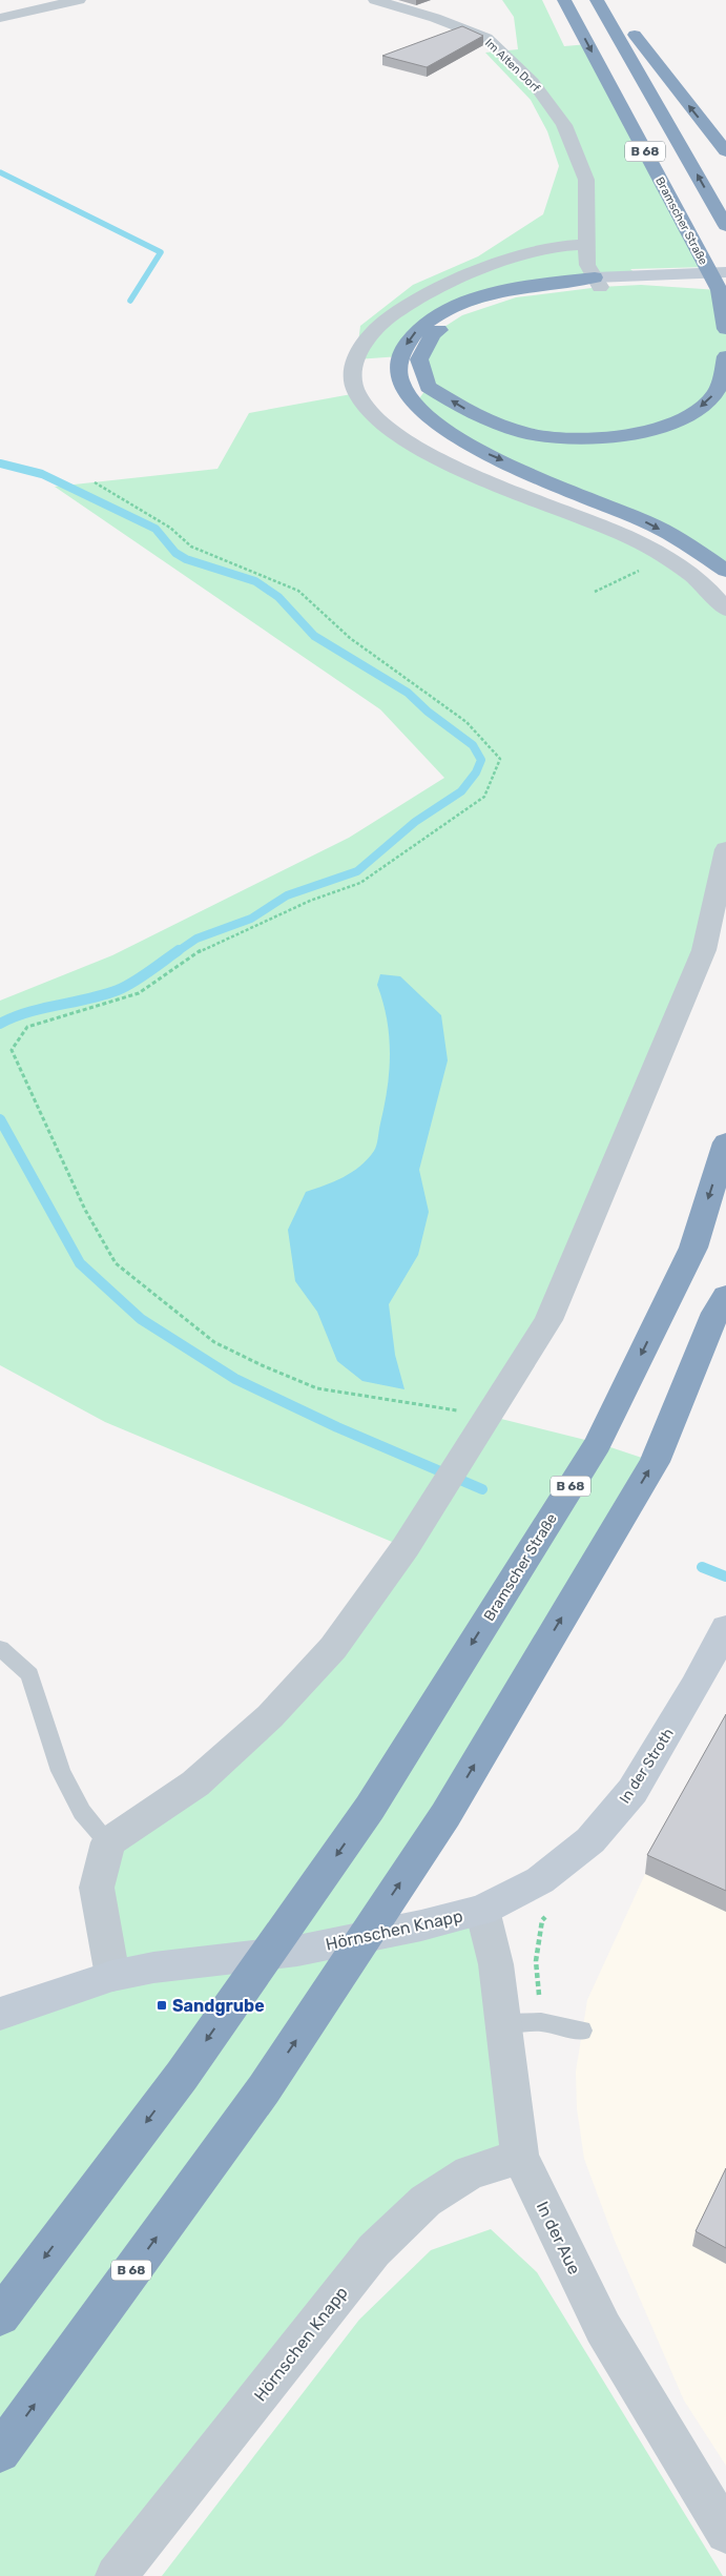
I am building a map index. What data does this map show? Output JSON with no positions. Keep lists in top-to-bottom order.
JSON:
{
  "streets": {
    "highway": ["B 68", "Bramscher Straße"],
    "street": [
      "Im Alten Dorf",
      "In der Stroth",
      "Hörnschen Knapp",
      "In der Aue"
    ]
  },
  "crossings": [
    ["In der Stroth", "Hörnschen Knapp"],
    ["In der Stroth", "In der Aue"],
    ["Hörnschen Knapp", "In der Aue"]
  ],
  "places": {
    "transit": ["Sandgrube"]
  }
}
